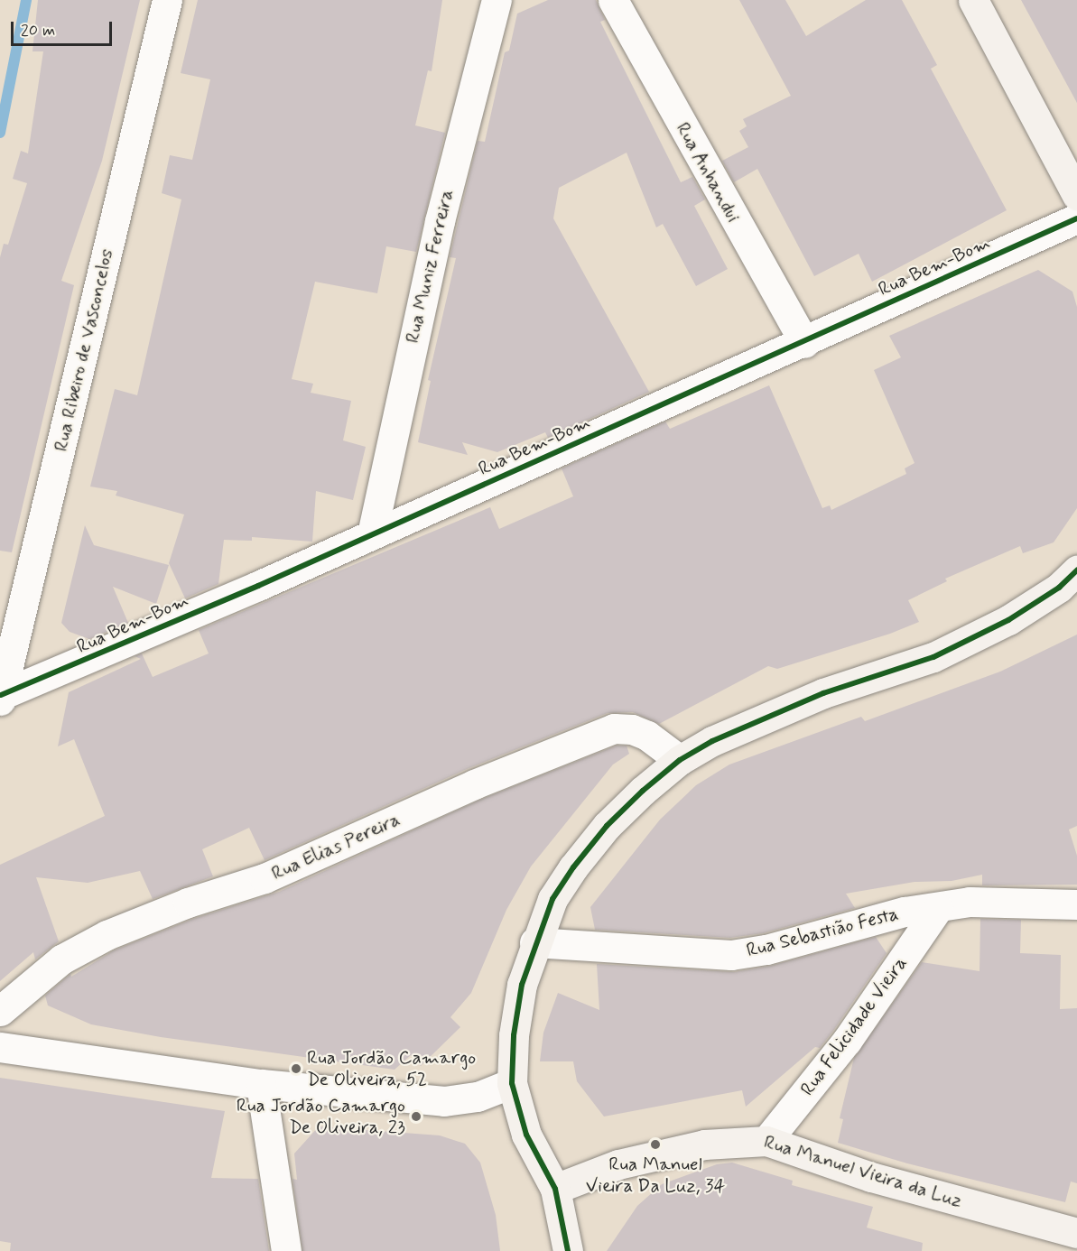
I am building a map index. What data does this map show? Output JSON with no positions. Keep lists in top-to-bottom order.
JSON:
{
  "streets": {
    "street": [
      "Rua Anhandui",
      "Rua Muniz Ferreira",
      "Rua Bem-Bom",
      "Rua Ribeiro de Vasconcelos",
      "Rua Elias Pereira",
      "Rua Sebastião Festa",
      "Rua Felicidade Vieira",
      "Rua Manuel Vieira da Luz"
    ]
  },
  "crossings": [
    ["Rua Anhandui", "Rua Bem-Bom"],
    ["Rua Muniz Ferreira", "Rua Bem-Bom"],
    ["Rua Bem-Bom", "Rua Ribeiro de Vasconcelos"],
    ["Rua Sebastião Festa", "Rua Felicidade Vieira"],
    ["Rua Felicidade Vieira", "Rua Manuel Vieira da Luz"]
  ],
  "places": ["Rua Jordão Camargo De Oliveira, 52", "Rua Jordão Camargo De Oliveira, 23", "Rua Manuel Vieira Da Luz, 34"],
  "scale_bar": "20 m"
}
